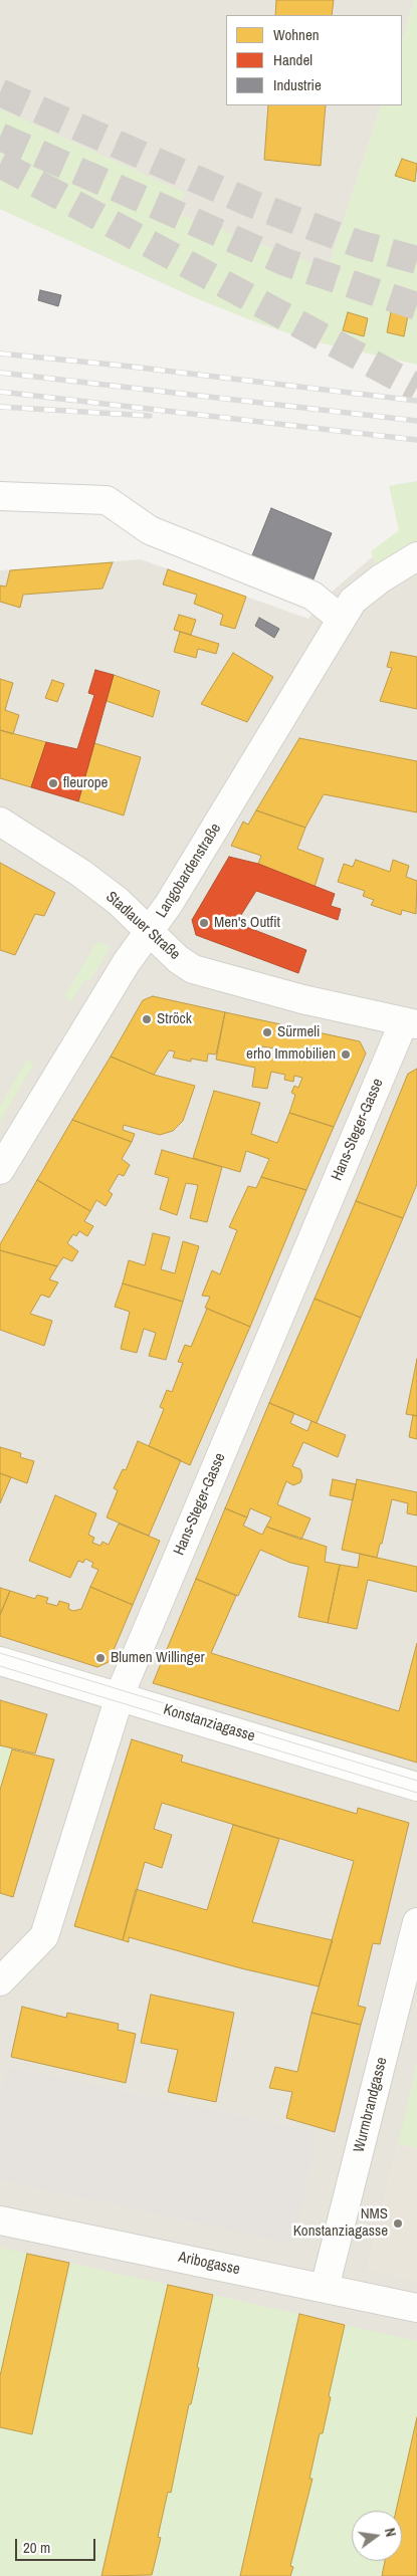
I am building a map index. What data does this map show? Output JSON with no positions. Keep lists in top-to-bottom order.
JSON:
{
  "streets": {
    "street": [
      "Langobardenstraße",
      "Stadlauer Straße",
      "Hans-Steger-Gasse",
      "Konstanziagasse",
      "Wurmbrandgasse",
      "Aribogasse"
    ]
  },
  "crossings": [
    ["Langobardenstraße", "Stadlauer Straße"],
    ["Stadlauer Straße", "Hans-Steger-Gasse"],
    ["Hans-Steger-Gasse", "Konstanziagasse"],
    ["Wurmbrandgasse", "Aribogasse"]
  ],
  "places": [
    "fleurope",
    "Men's Outfit",
    "Ströck",
    "Sürmeli",
    "erho Immobilien",
    "Blumen Willinger",
    "NMS Konstanziagasse"
  ],
  "legend": ["Wohnen", "Handel", "Industrie"],
  "scale_bar": "20 m",
  "north": "right"
}
